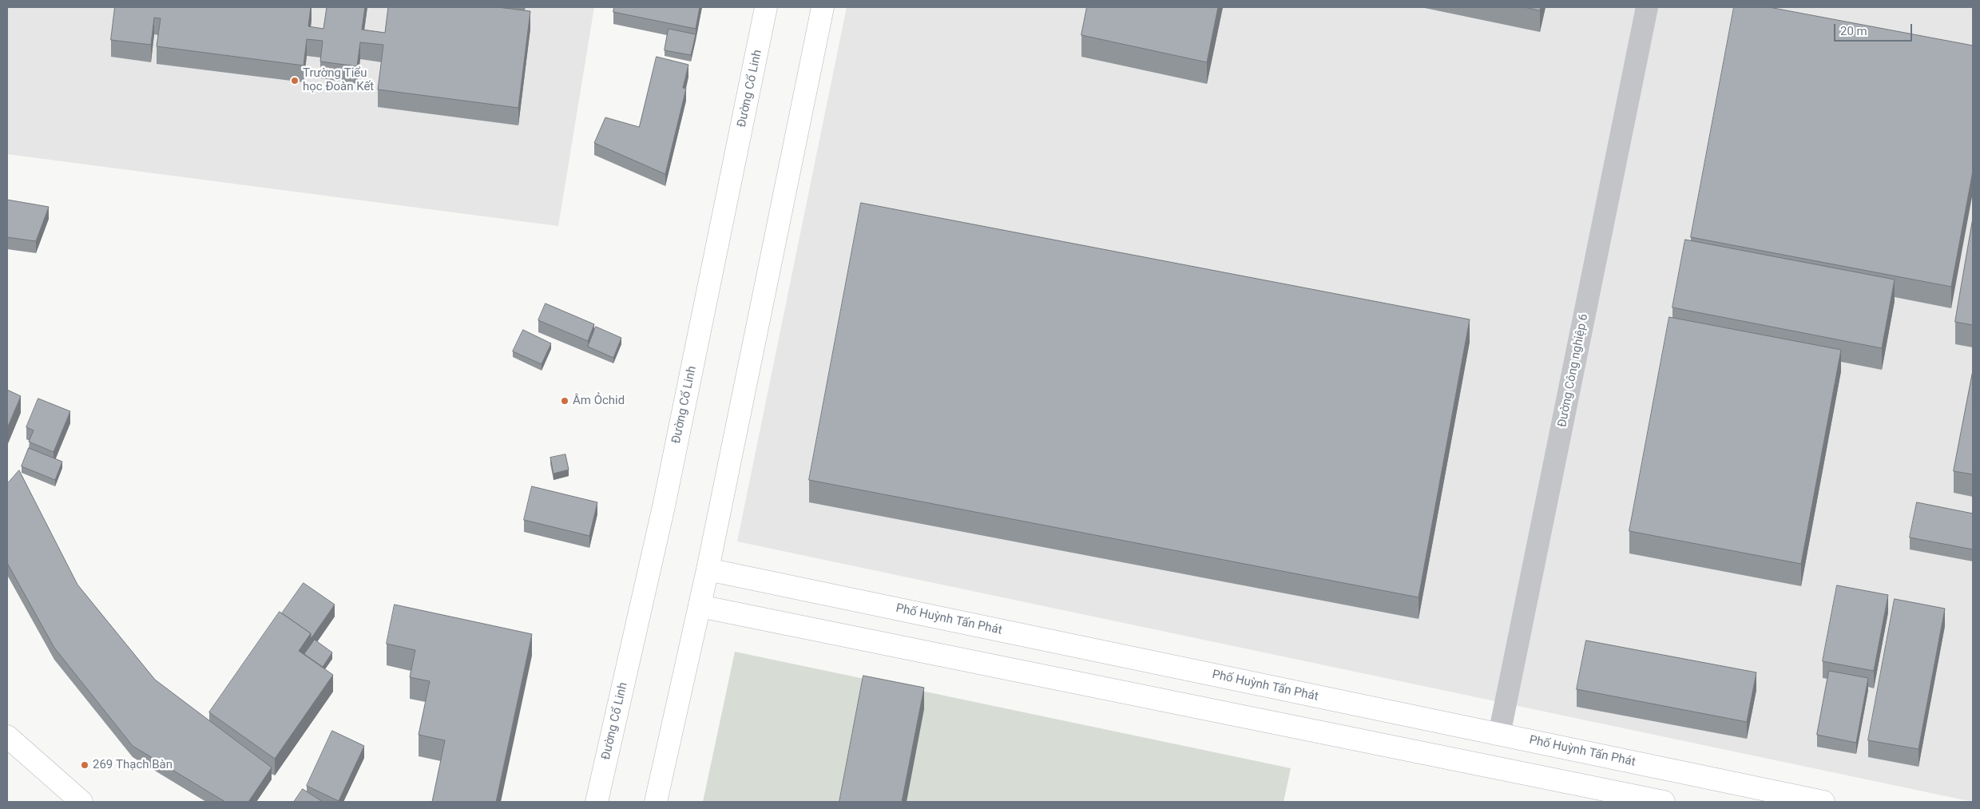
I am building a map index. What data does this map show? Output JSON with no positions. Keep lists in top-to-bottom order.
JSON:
{
  "streets": {
    "street": ["Đường Cổ Linh", "Đường Công nghiệp 6", "Phố Huỳnh Tấn Phát"]
  },
  "crossings": [
    ["Đường Công nghiệp 6", "Phố Huỳnh Tấn Phát"]
  ],
  "places": ["Trường Tiểu học Đoàn Kết", "Âm Ỏchid", "269 Thạch Bàn"],
  "scale_bar": "20 m"
}
